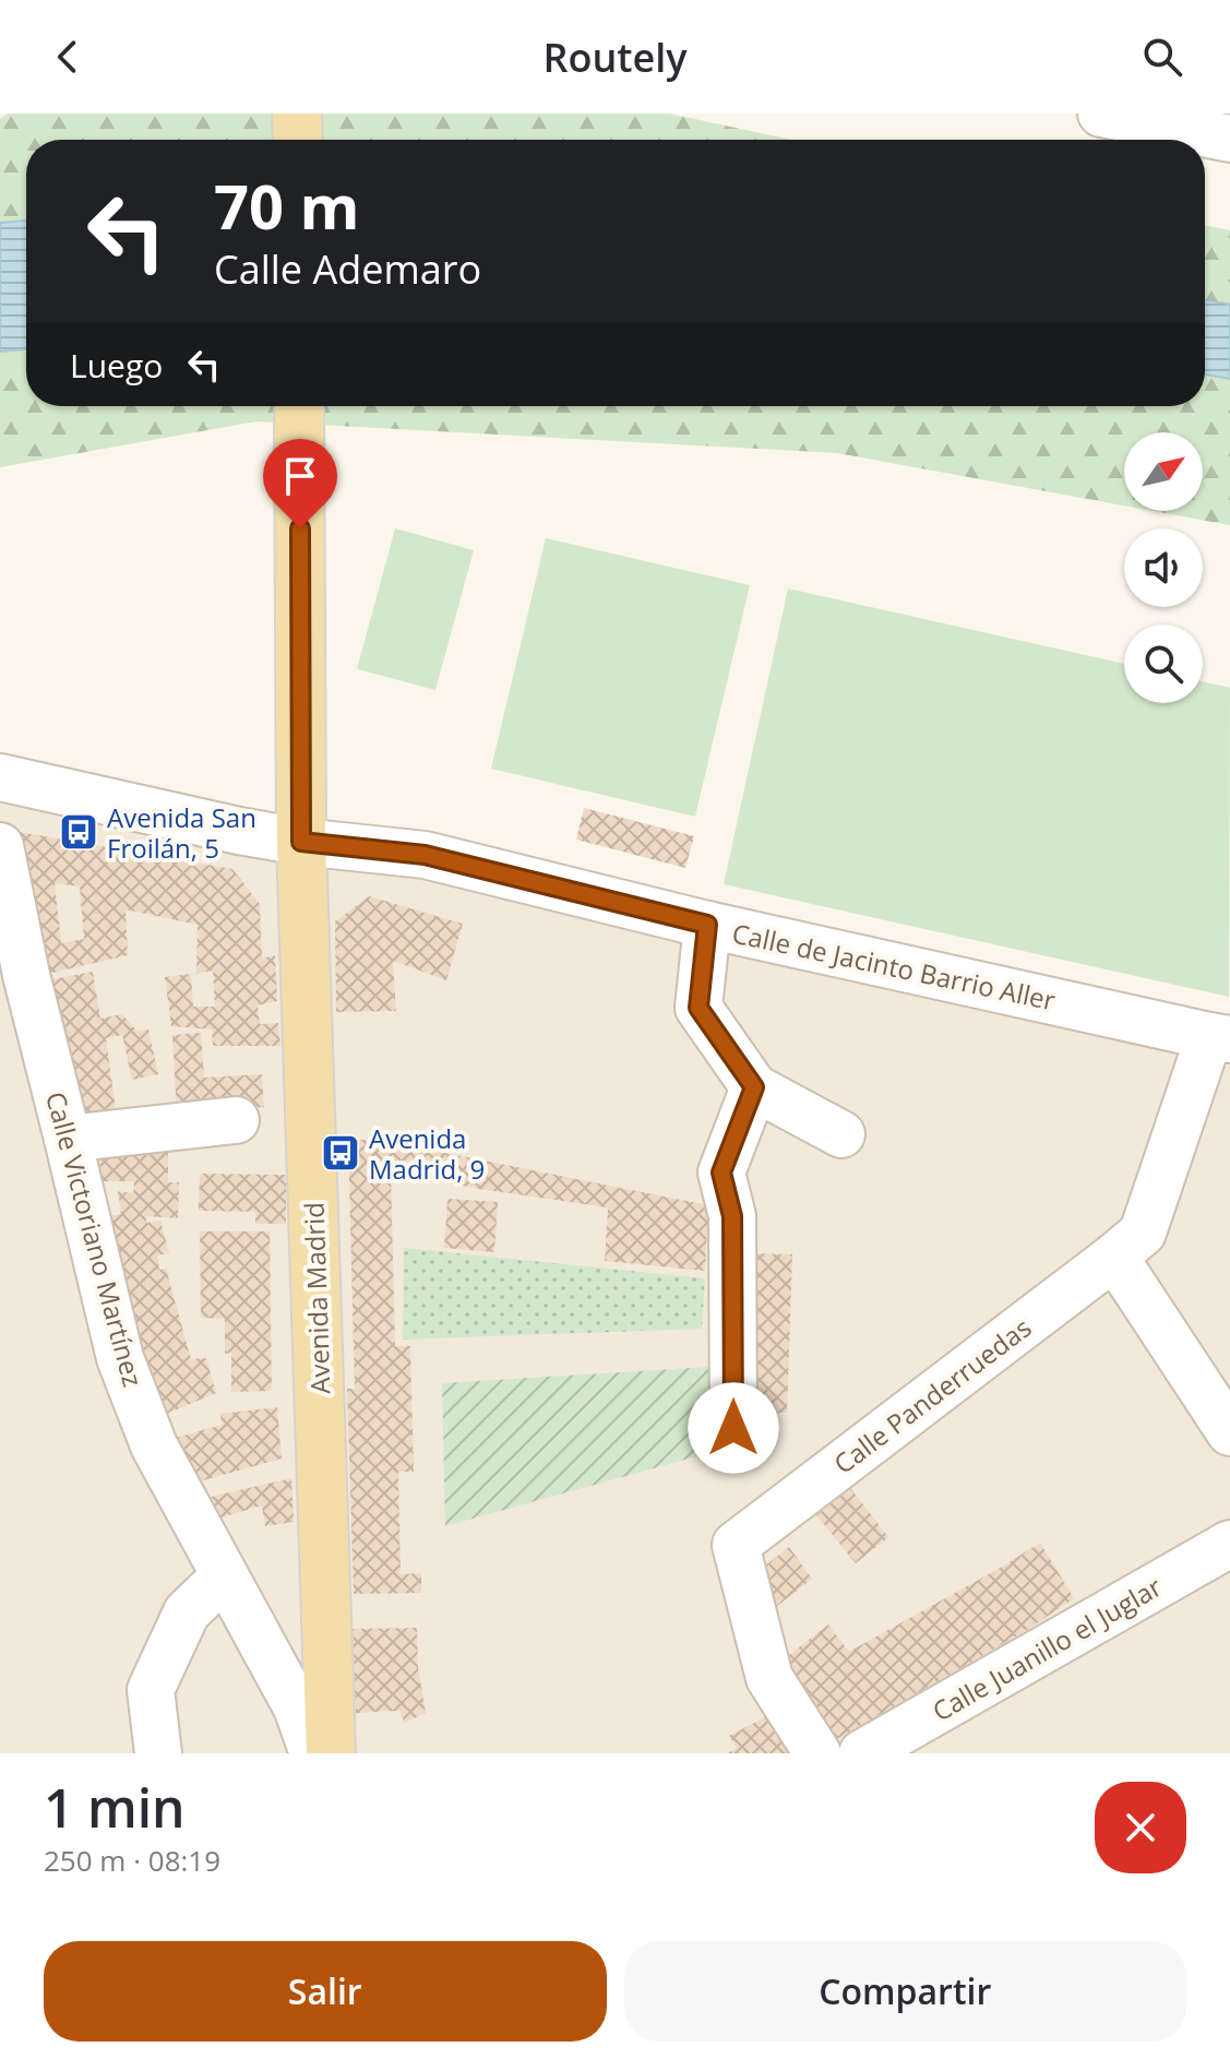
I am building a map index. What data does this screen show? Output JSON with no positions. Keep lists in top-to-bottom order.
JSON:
{
  "streets": {
    "main road": ["Avenida Madrid"],
    "street": [
      "Calle de Jacinto Barrio Aller",
      "Calle Victoriano Martínez",
      "Calle Panderruedas",
      "Calle Juanillo el Juglar"
    ]
  },
  "crossings": [
    ["Calle de Jacinto Barrio Aller", "Avenida Madrid"],
    ["Calle de Jacinto Barrio Aller", "Calle Panderruedas"]
  ],
  "places": {
    "bus stop": ["Avenida San Froilán, 5", "Avenida Madrid, 9"]
  },
  "north": "top right",
  "page": {
    "header": "Routely",
    "turn": ["70 m", "Calle Ademaro"],
    "then": "Luego",
    "heading": ["1 min", "250 m · 08:19"],
    "buttons": ["Salir", "Compartir"]
  }
}
